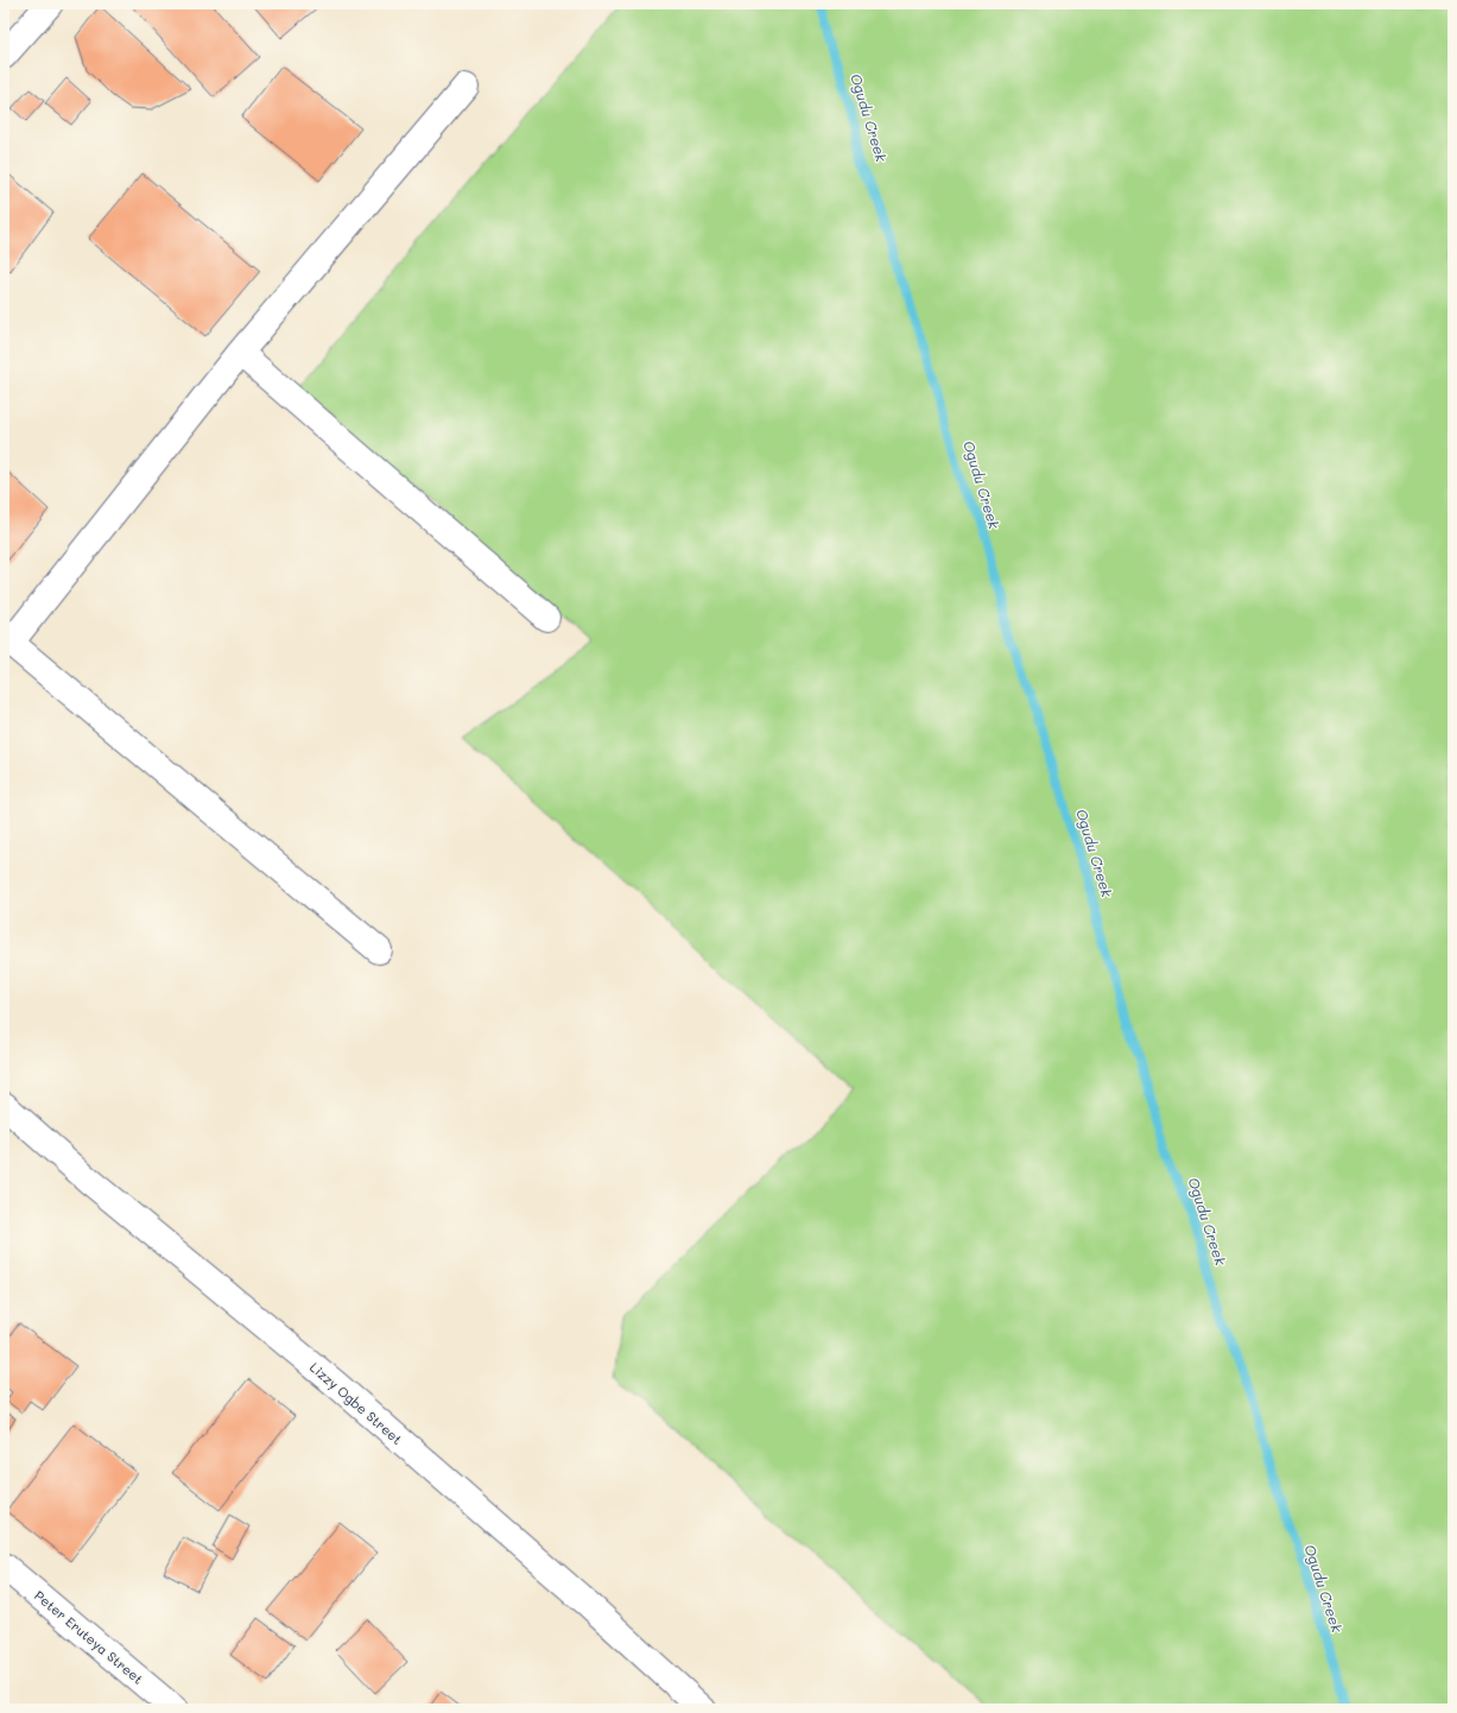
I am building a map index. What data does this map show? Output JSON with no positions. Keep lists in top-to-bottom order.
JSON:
{
  "streets": {
    "street": ["Lizzy Ogbe Street", "Peter Eruteya Street"]
  },
  "water": ["Ogudu Creek"]
}
